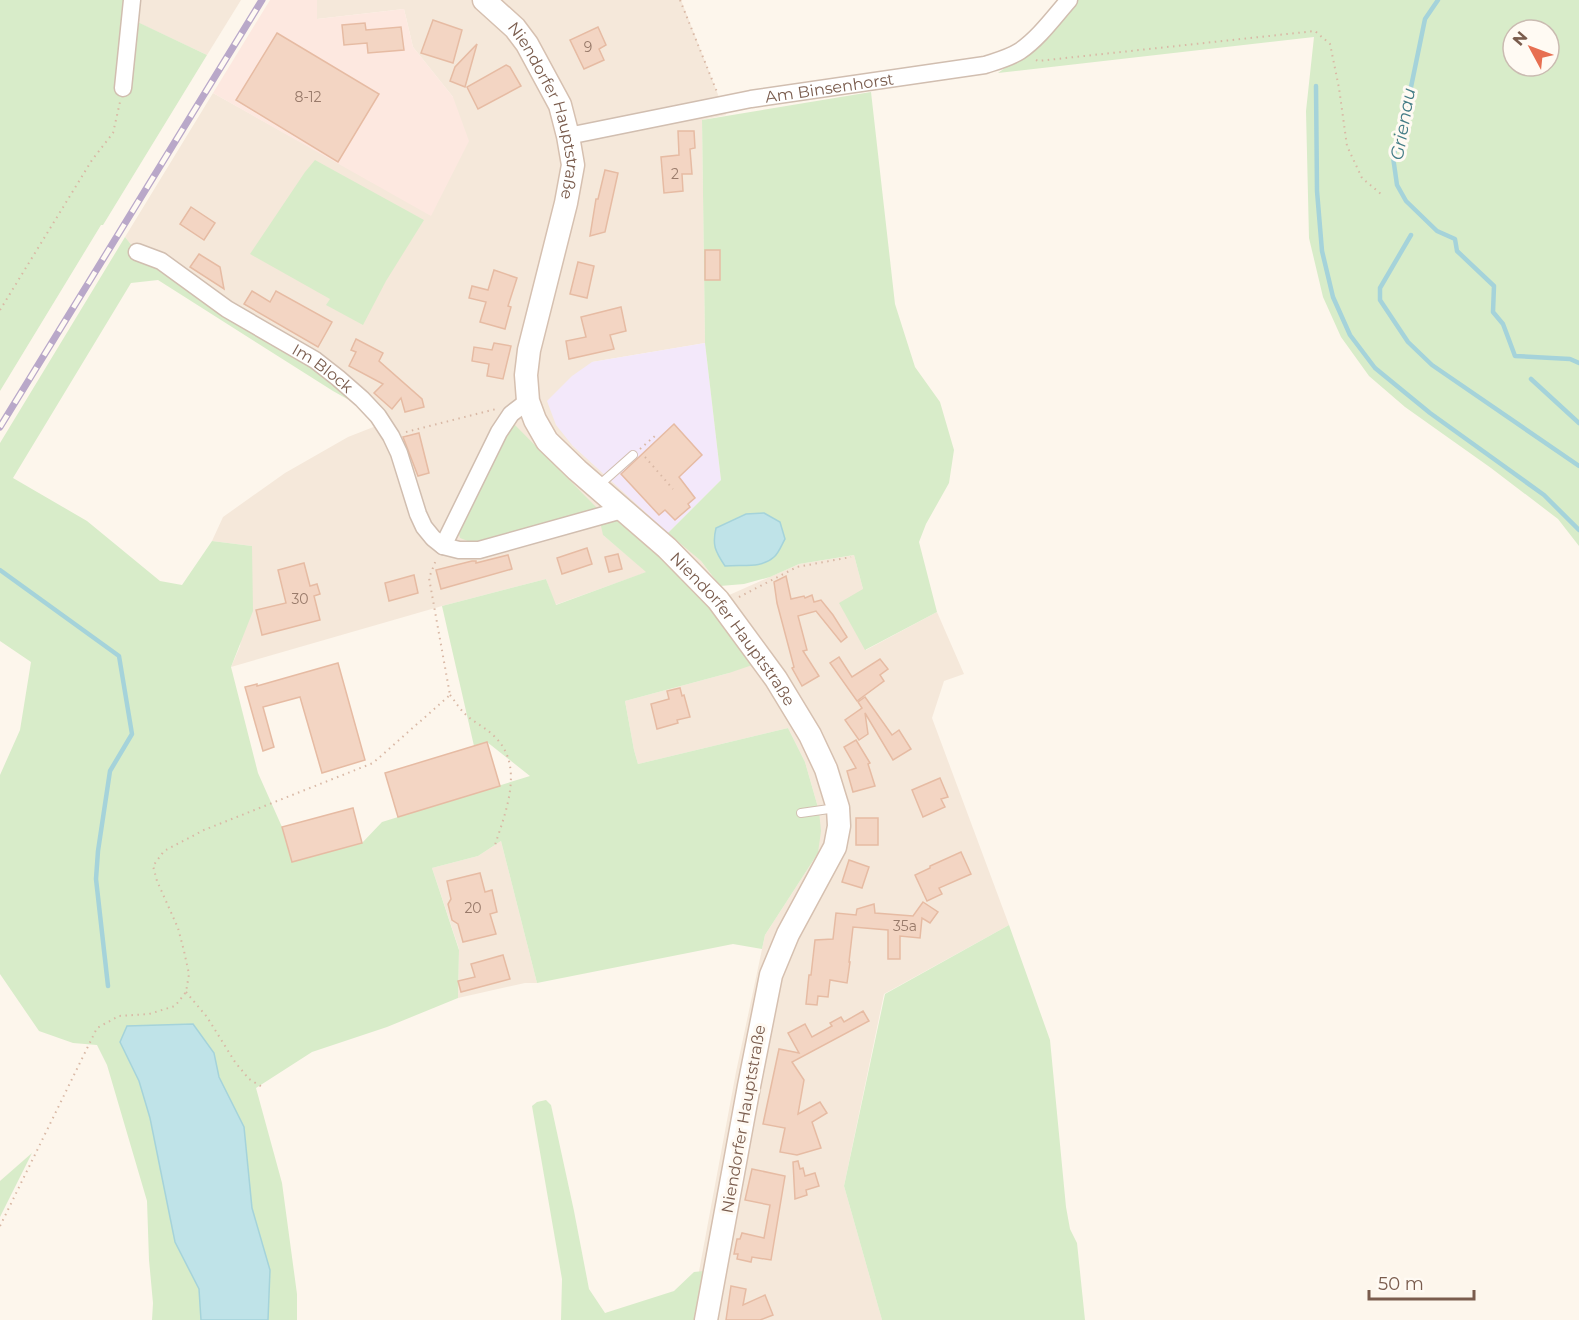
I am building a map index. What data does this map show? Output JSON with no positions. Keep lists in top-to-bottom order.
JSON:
{
  "streets": {
    "main road": ["Niendorfer Hauptstraße"],
    "street": ["Am Binsenhorst", "Im Block"]
  },
  "crossings": [
    ["Am Binsenhorst", "Niendorfer Hauptstraße"]
  ],
  "water": ["Grienau"],
  "house_numbers": [
    "9",
    "8-12",
    "2",
    "30",
    "20",
    "35a"
  ],
  "scale_bar": "50 m",
  "north": "top left"
}
